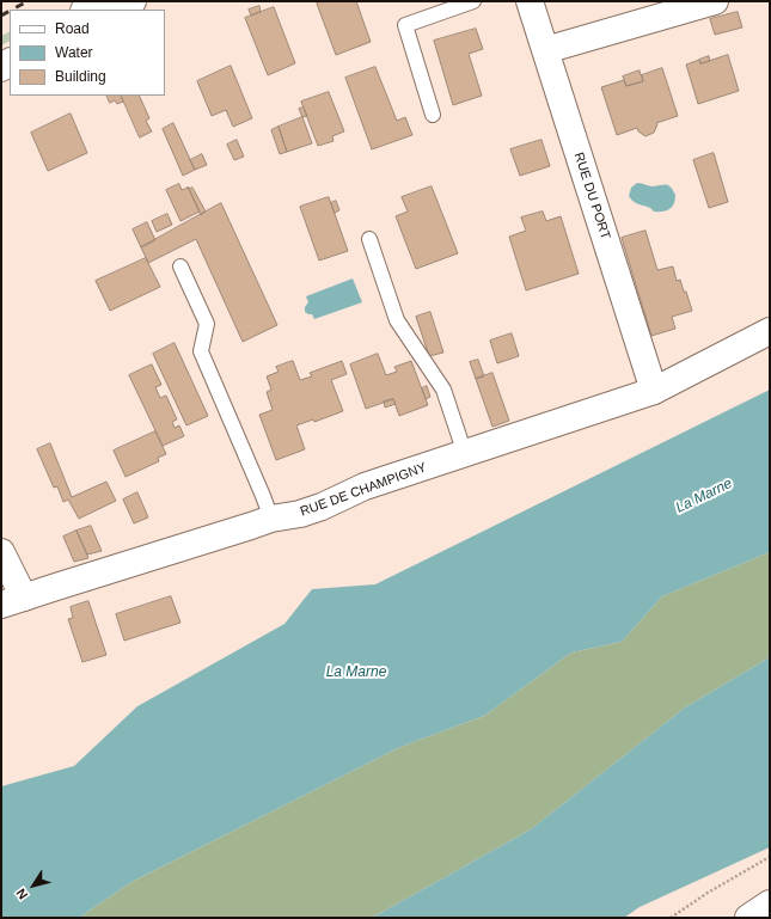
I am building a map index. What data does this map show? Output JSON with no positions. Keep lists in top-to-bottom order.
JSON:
{
  "streets": {
    "street": ["RUE DU PORT", "RUE DE CHAMPIGNY"]
  },
  "crossings": [
    ["RUE DU PORT", "RUE DE CHAMPIGNY"]
  ],
  "water": ["La Marne"],
  "legend": ["Road", "Water", "Building"],
  "north": "bottom left"
}
